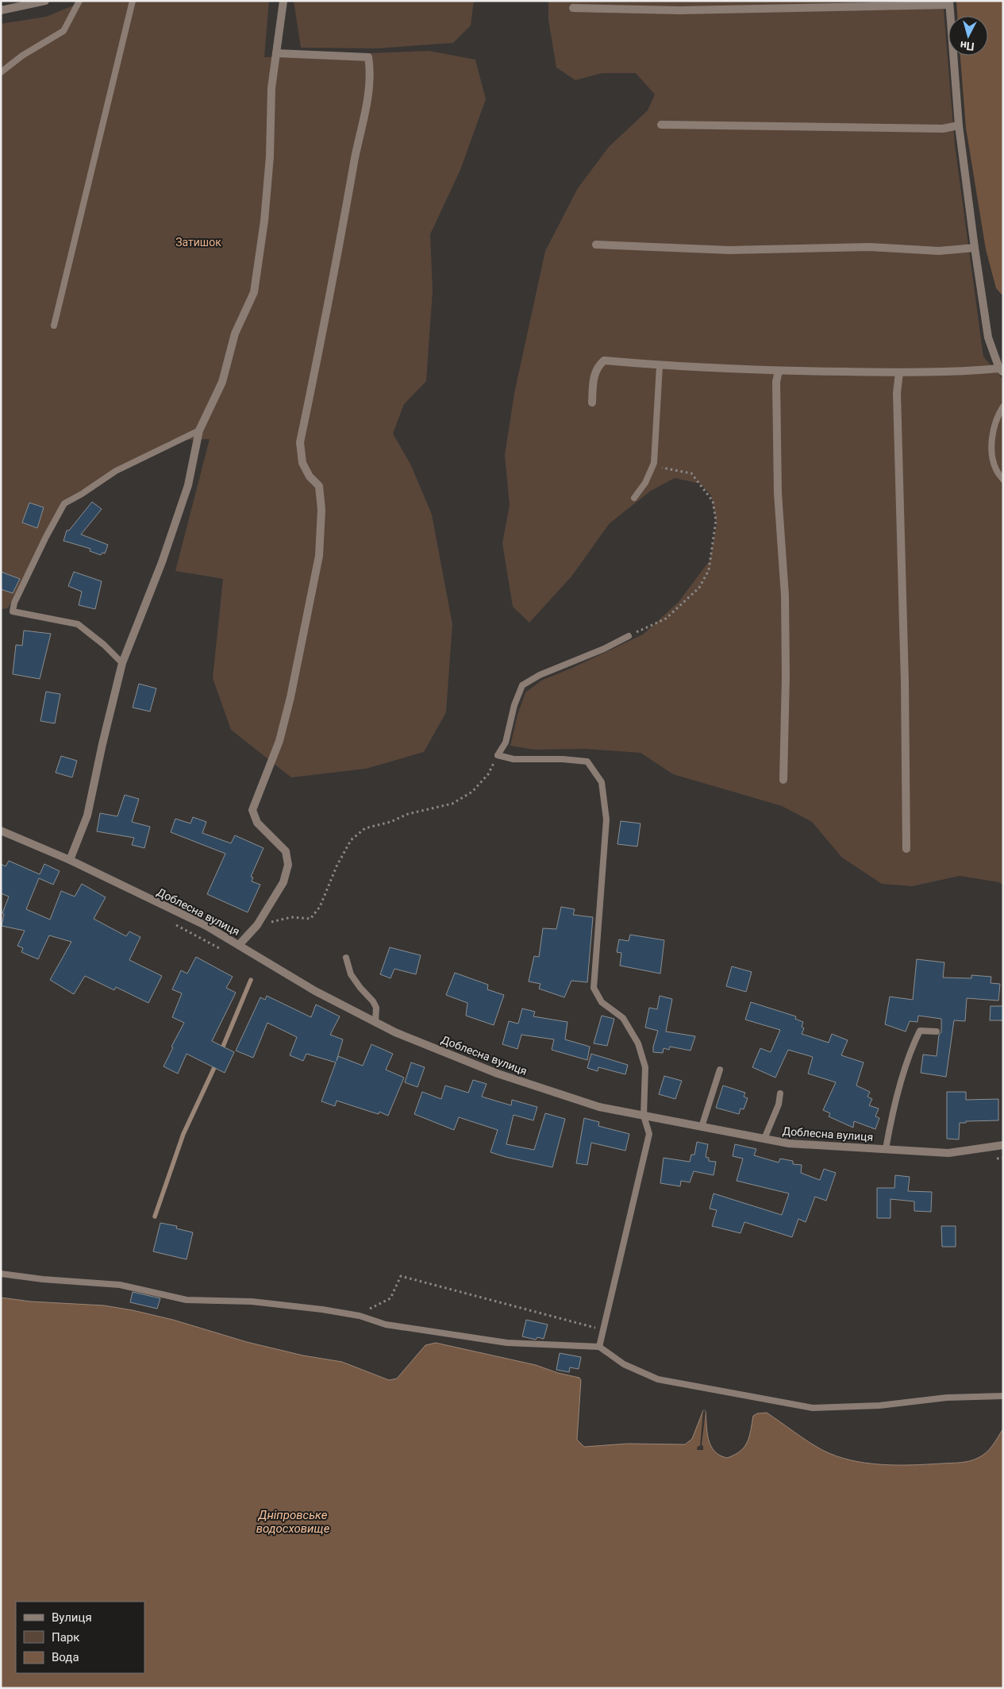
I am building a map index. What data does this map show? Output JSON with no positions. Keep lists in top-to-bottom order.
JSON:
{
  "streets": {
    "street": ["Доблесна вулиця"]
  },
  "water": ["Дніпровське водосховище"],
  "parks": ["Затишок"],
  "legend": ["Вулиця", "Парк", "Вода"],
  "north": "bottom"
}
